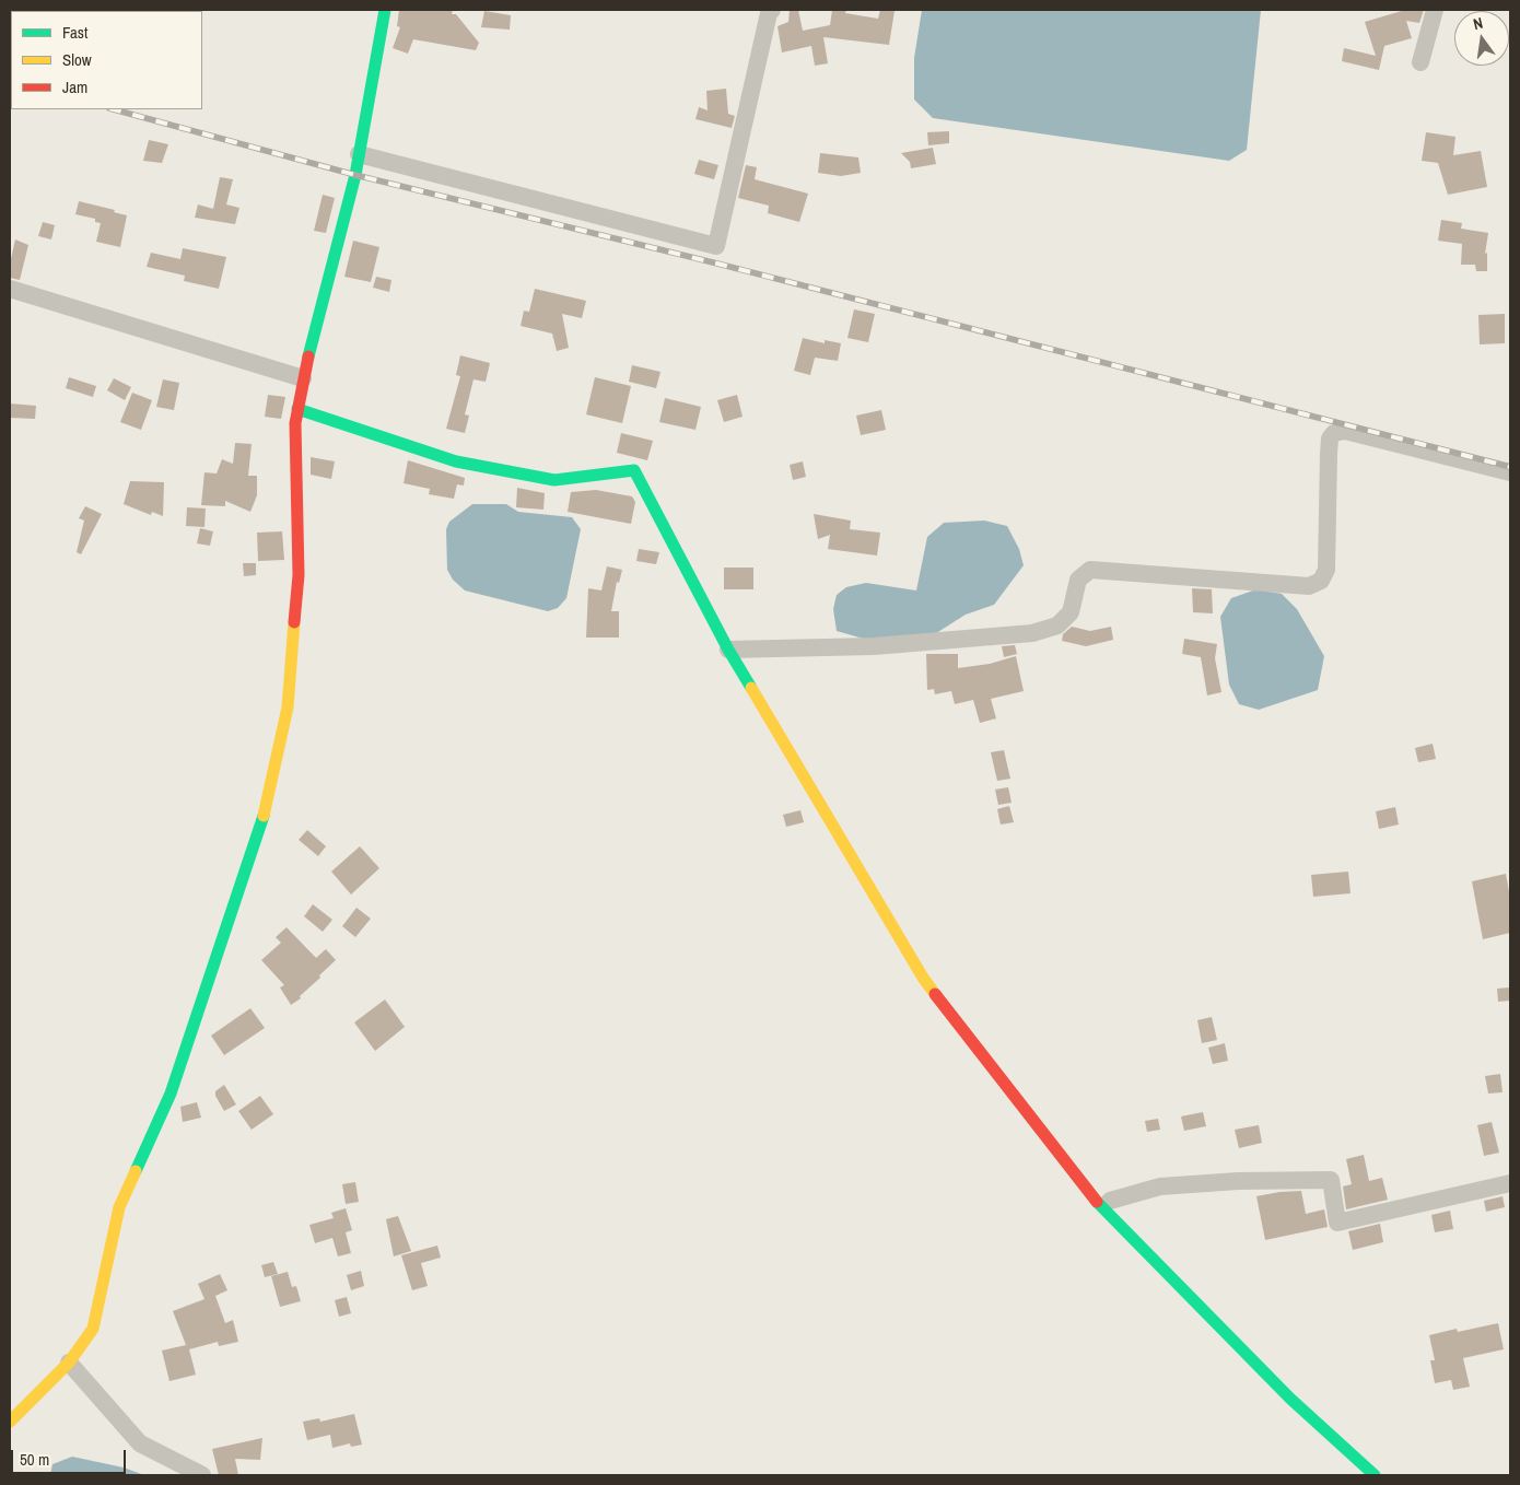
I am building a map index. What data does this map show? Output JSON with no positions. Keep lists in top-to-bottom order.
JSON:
{
  "legend": ["Fast", "Slow", "Jam"],
  "scale_bar": "50 m",
  "north": "top"
}
